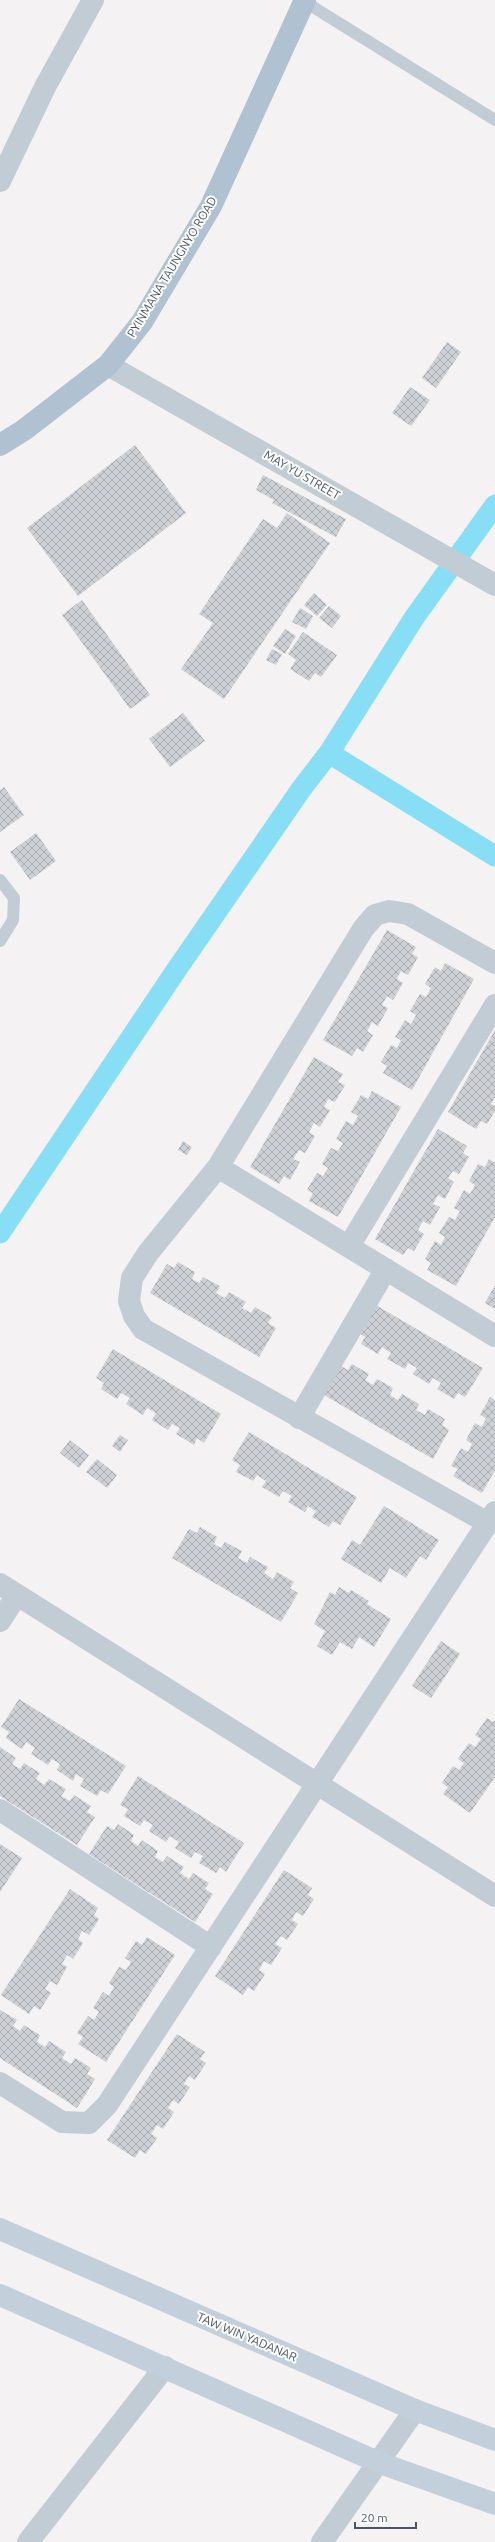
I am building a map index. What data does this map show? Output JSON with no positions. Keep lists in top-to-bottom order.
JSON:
{
  "streets": {
    "main road": ["PYINMANA TAUNGNYO ROAD", "TAW WIN YADANAR"],
    "street": ["MAY YU STREET"]
  },
  "crossings": [
    ["PYINMANA TAUNGNYO ROAD", "MAY YU STREET"]
  ],
  "scale_bar": "20 m"
}
